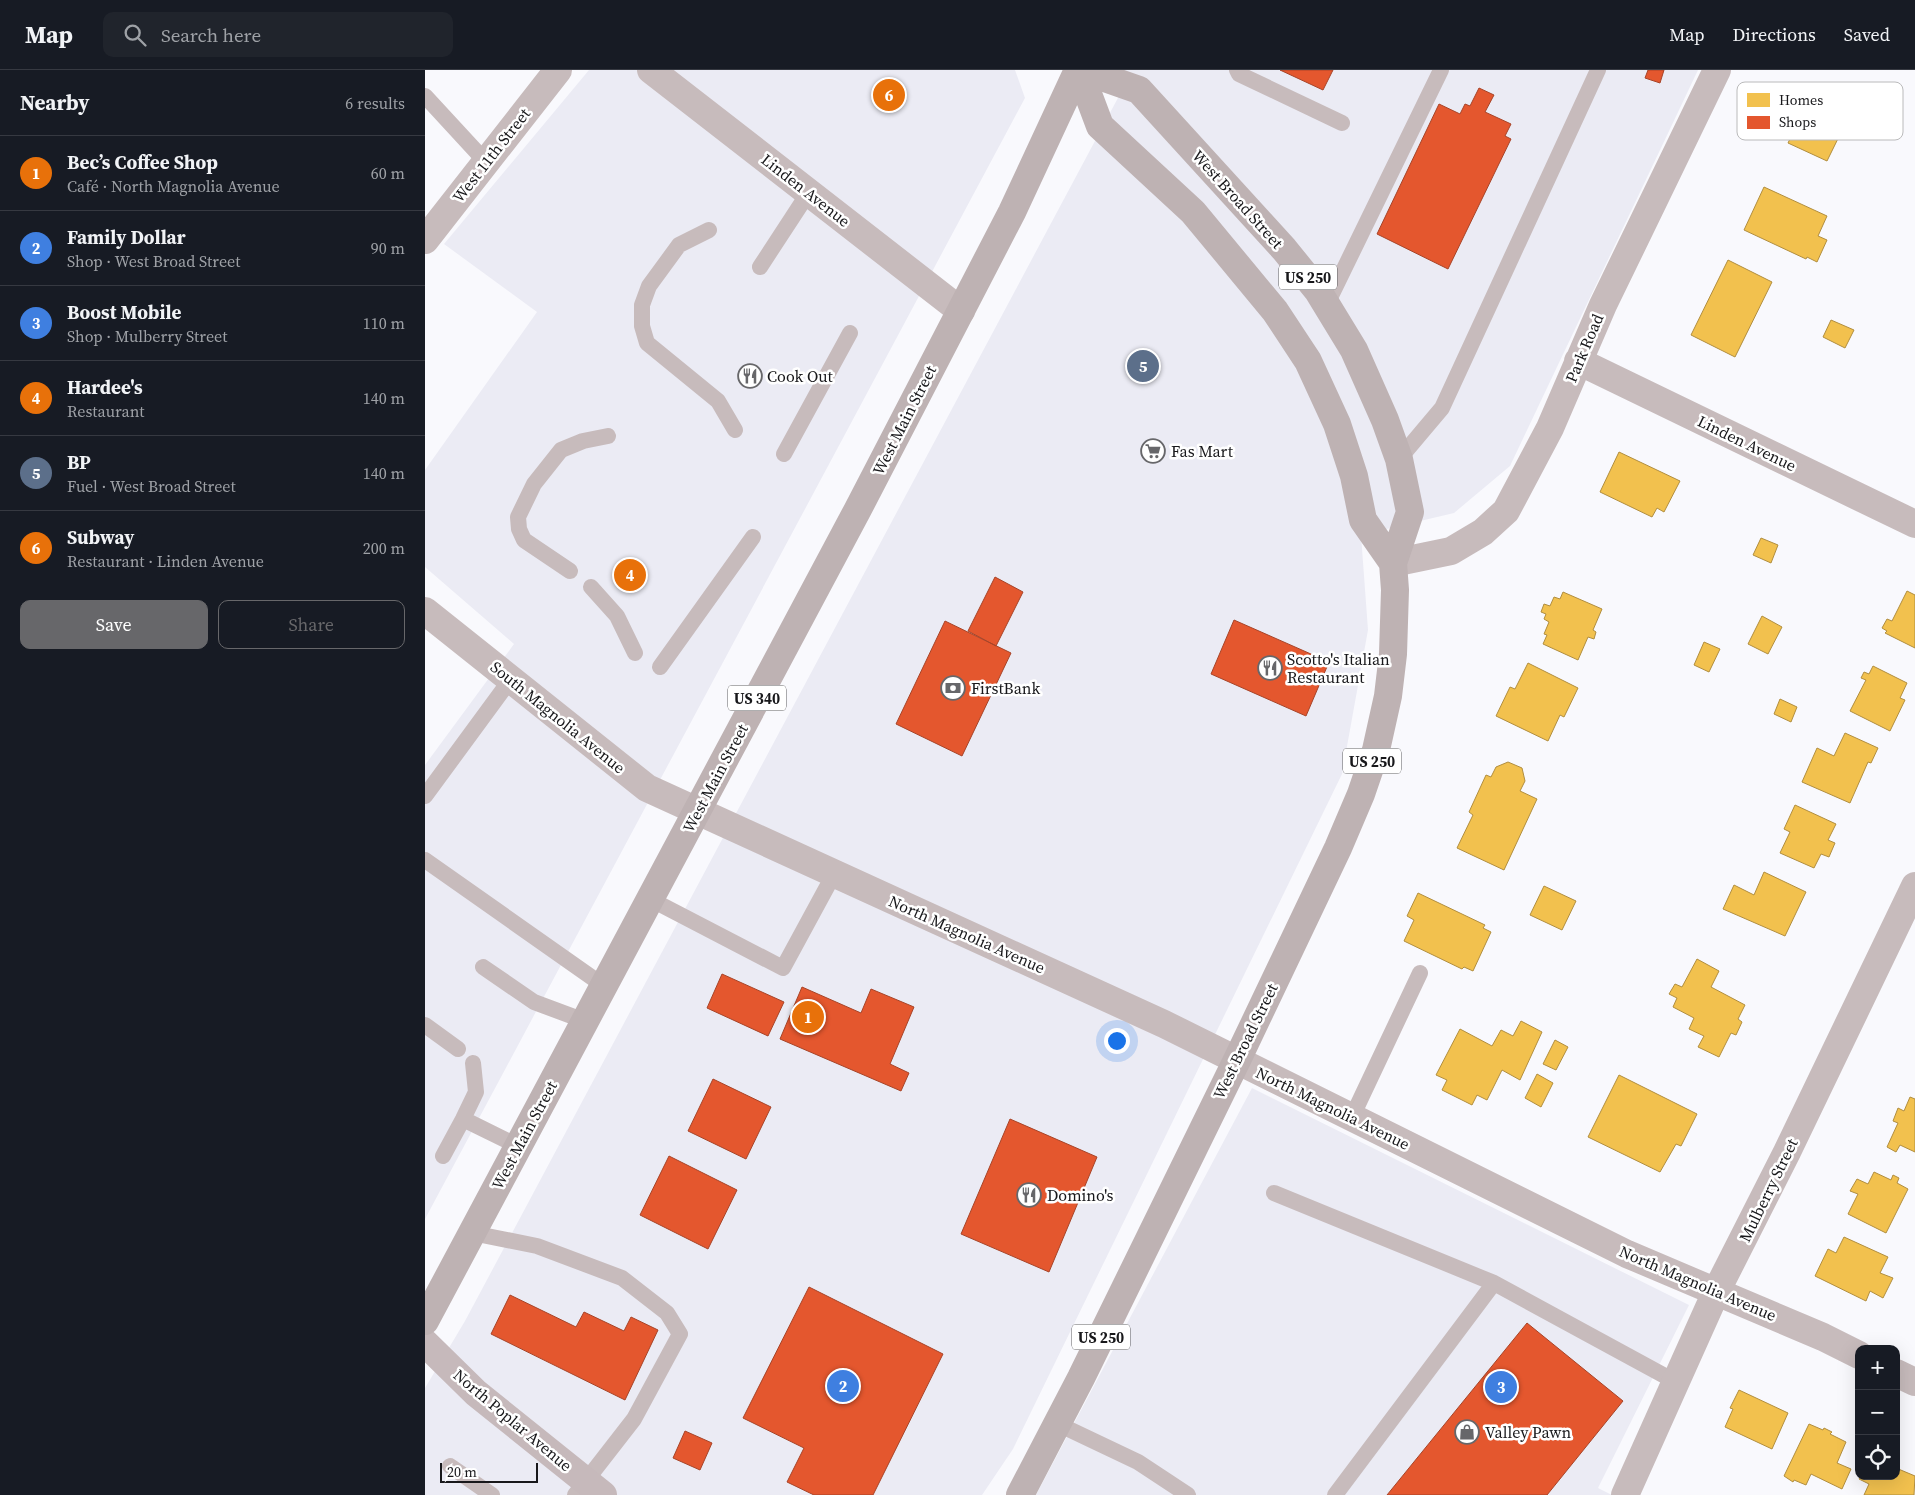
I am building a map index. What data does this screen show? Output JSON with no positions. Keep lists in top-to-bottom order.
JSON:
{
  "streets": {
    "main road": [
      "West Broad Street",
      "US 250",
      "West Main Street",
      "US 340",
      "North Poplar Avenue"
    ],
    "street": [
      "West 11th Street",
      "Linden Avenue",
      "Park Road",
      "South Magnolia Avenue",
      "North Magnolia Avenue",
      "Mulberry Street"
    ]
  },
  "crossings": [
    ["Linden Avenue", "Park Road"],
    ["Linden Avenue", "West Main Street"],
    ["West Broad Street", "US 250"],
    ["West Broad Street", "Park Road"],
    ["West Broad Street", "West Main Street"],
    ["West Broad Street", "North Magnolia Avenue"],
    ["US 250", "Park Road"],
    ["US 250", "West Main Street"],
    ["West Main Street", "South Magnolia Avenue"],
    ["West Main Street", "North Magnolia Avenue"],
    ["South Magnolia Avenue", "North Magnolia Avenue"],
    ["North Magnolia Avenue", "Mulberry Street"]
  ],
  "places": {
    "restaurant": ["Cook Out", "Scotto's Italian Restaurant", "Domino's"],
    "supermarket": ["Fas Mart"],
    "bank": ["FirstBank"],
    "shop": ["Valley Pawn"]
  },
  "legend": ["Homes", "Shops"],
  "scale_bar": "20 m",
  "page": {
    "header": "Map",
    "search": "Search here",
    "nav": ["Map", "Directions", "Saved"],
    "heading": ["Nearby", "6 results"],
    "pins": [
      "6",
      "5",
      "4",
      "1",
      "2",
      "3"
    ],
    "list": [
      {
        "mark": "1",
        "name": "Bec’s Coffee Shop",
        "note": "Café · North Magnolia Avenue",
        "value": "60 m"
      },
      {
        "mark": "2",
        "name": "Family Dollar",
        "note": "Shop · West Broad Street",
        "value": "90 m"
      },
      {
        "mark": "3",
        "name": "Boost Mobile",
        "note": "Shop · Mulberry Street",
        "value": "110 m"
      },
      {
        "mark": "4",
        "name": "Hardee's",
        "note": "Restaurant",
        "value": "140 m"
      },
      {
        "mark": "5",
        "name": "BP",
        "note": "Fuel · West Broad Street",
        "value": "140 m"
      },
      {
        "mark": "6",
        "name": "Subway",
        "note": "Restaurant · Linden Avenue",
        "value": "200 m"
      }
    ],
    "buttons": ["Save", "Share"],
    "map_buttons": ["+", "−"],
    "scale": "20 m"
  }
}
